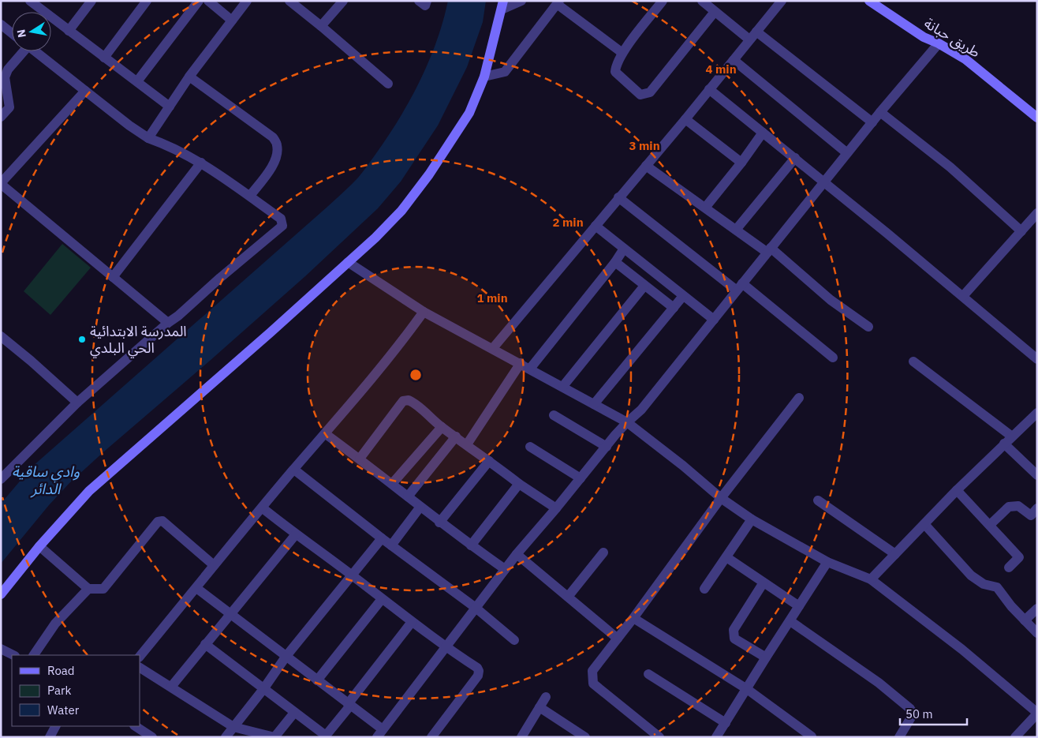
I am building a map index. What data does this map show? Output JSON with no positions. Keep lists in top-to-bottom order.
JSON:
{
  "streets": {
    "street": ["طريق حبانة"]
  },
  "water": ["وادي ساقية الدائر"],
  "places": ["المدرسة الابتدائية الحي البلدي"],
  "legend": ["Road", "Park", "Water"],
  "scale_bar": "50 m",
  "north": "left",
  "rings": [
    "4 min",
    "3 min",
    "2 min",
    "1 min"
  ]
}
